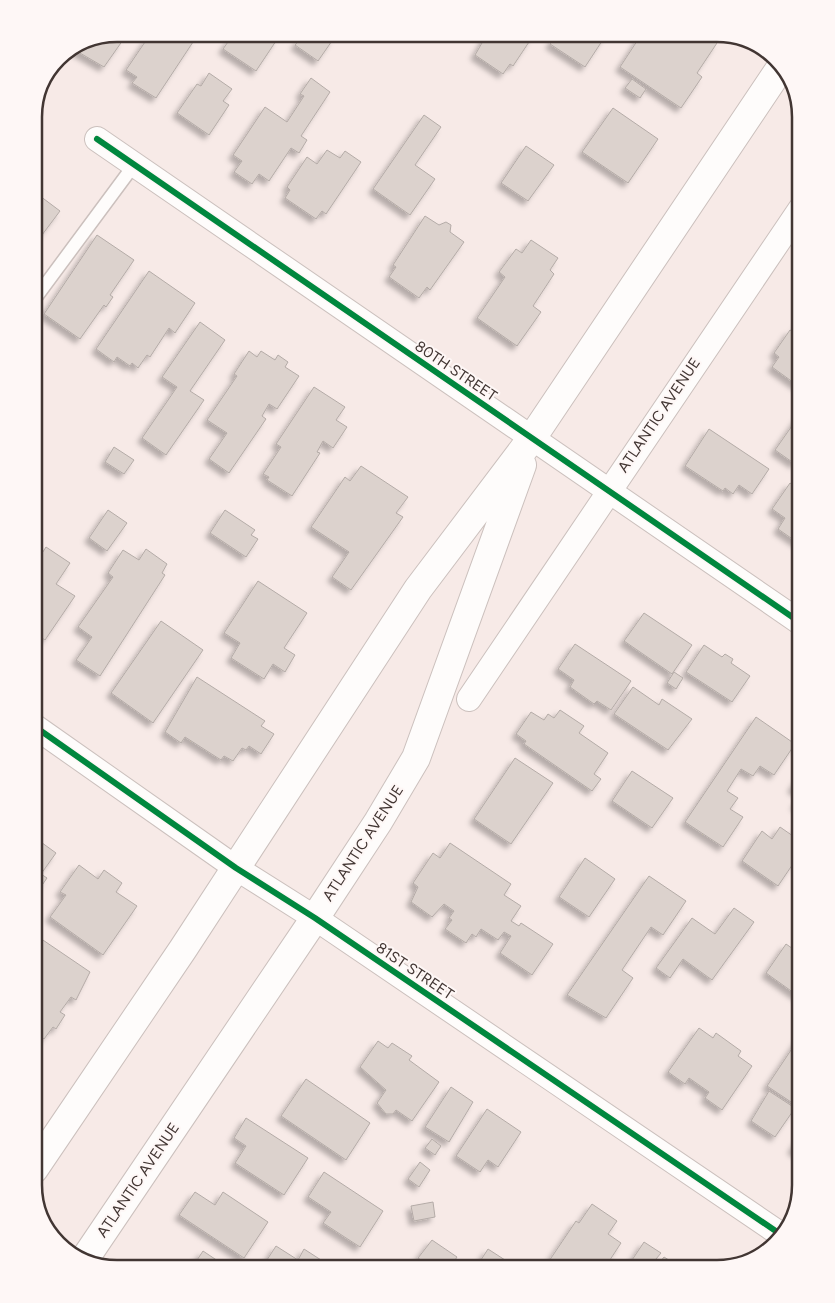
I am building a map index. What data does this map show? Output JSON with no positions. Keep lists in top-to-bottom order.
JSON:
{
  "streets": {
    "highway": ["ATLANTIC AVENUE"],
    "street": ["80TH STREET", "81ST STREET"]
  },
  "crossings": [
    ["80TH STREET", "ATLANTIC AVENUE"],
    ["ATLANTIC AVENUE", "81ST STREET"]
  ]
}
